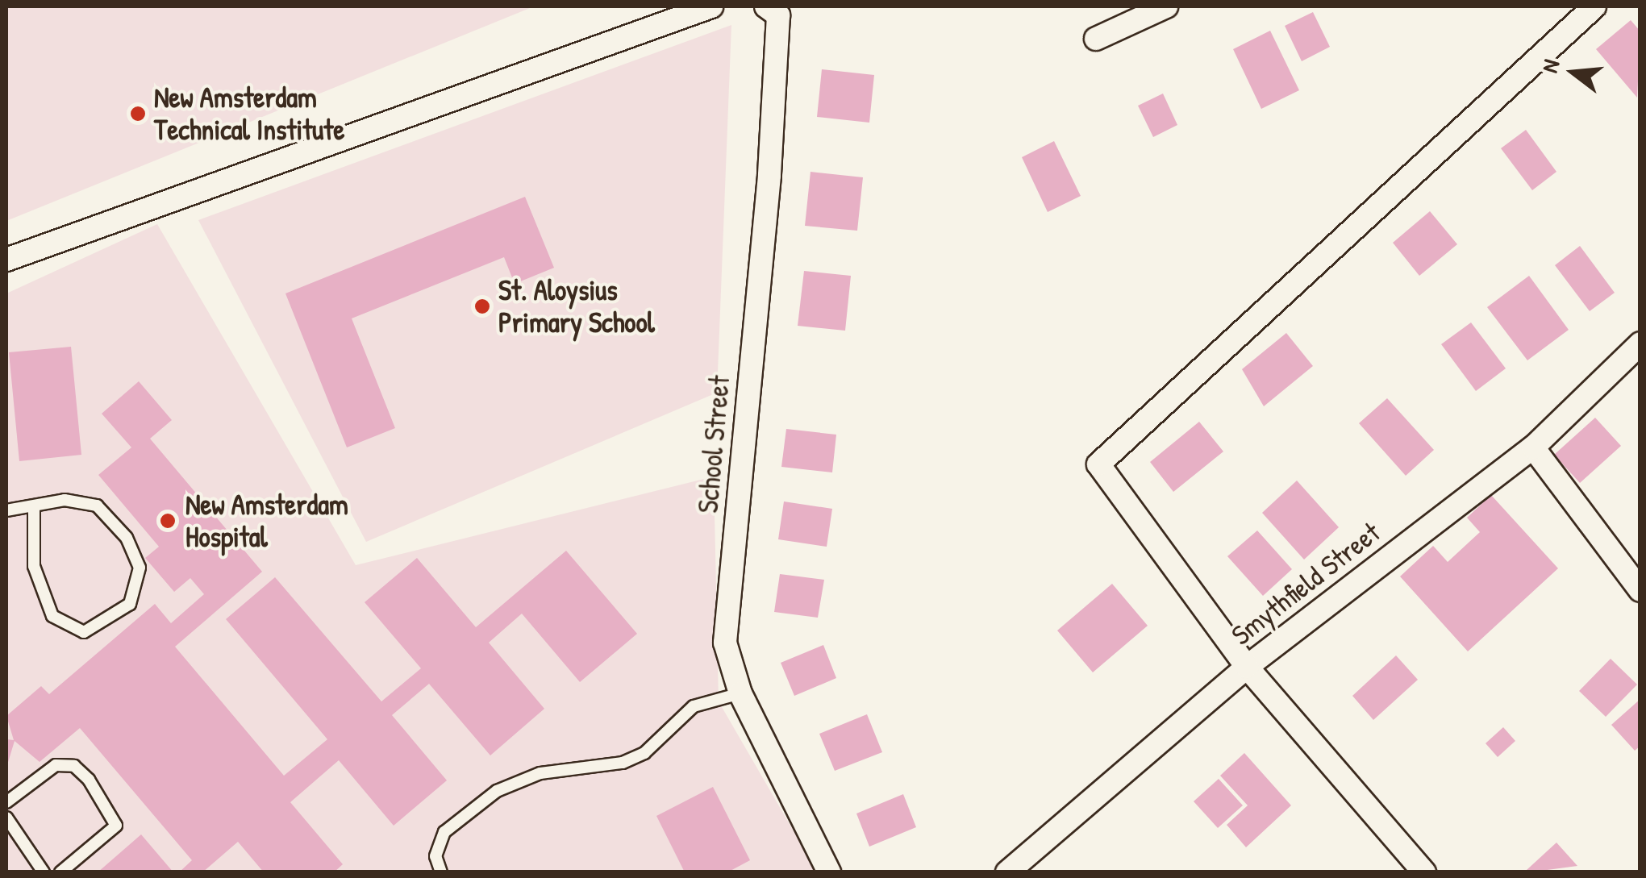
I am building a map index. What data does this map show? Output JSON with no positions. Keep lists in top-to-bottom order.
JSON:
{
  "streets": {
    "street": ["School Street", "Smythfield Street"]
  },
  "places": ["New Amsterdam Technical Institute", "St. Aloysius Primary School", "New Amsterdam Hospital"],
  "north": "left"
}
